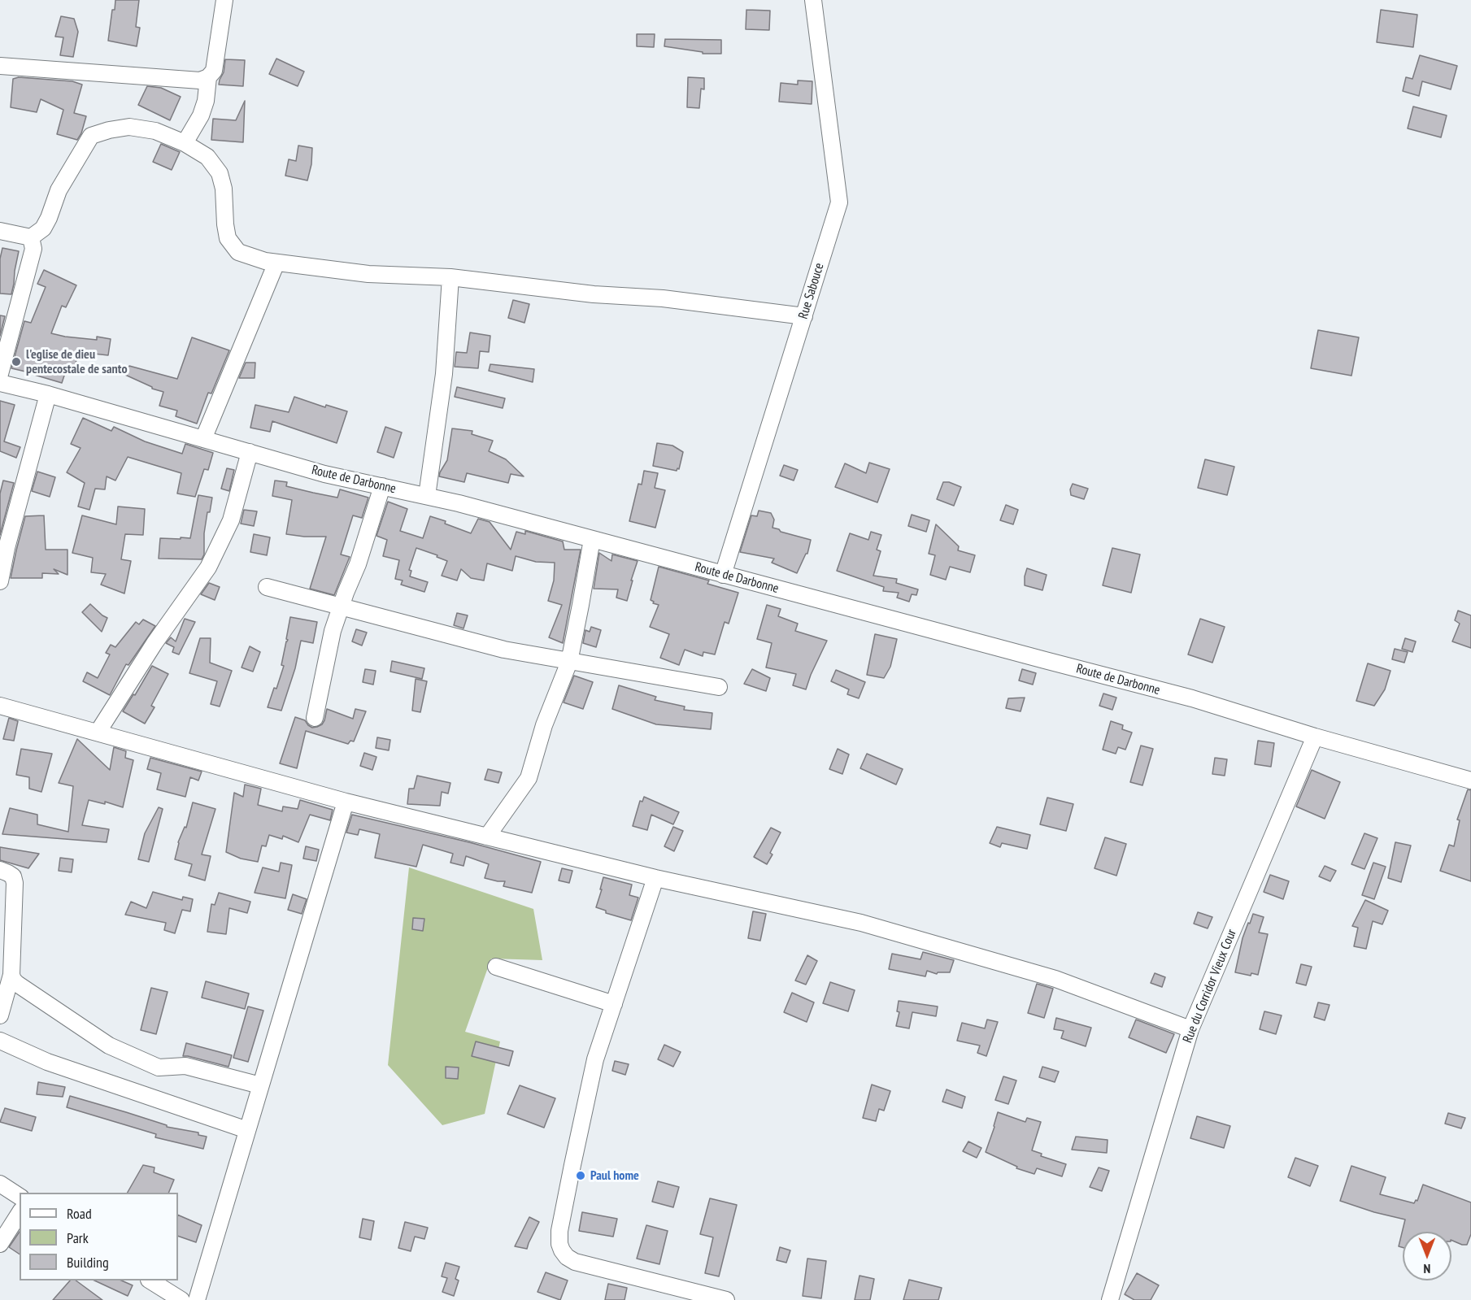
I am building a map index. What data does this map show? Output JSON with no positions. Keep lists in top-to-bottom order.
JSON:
{
  "streets": {
    "street": ["Rue Sabouce", "Route de Darbonne", "Rue du Corridor Vieux Cour"]
  },
  "crossings": [
    ["Rue Sabouce", "Route de Darbonne"],
    ["Route de Darbonne", "Rue du Corridor Vieux Cour"]
  ],
  "places": ["l'eglise de dieu pentecostale de santo", "Paul home"],
  "legend": ["Road", "Park", "Building"],
  "north": "bottom"
}
